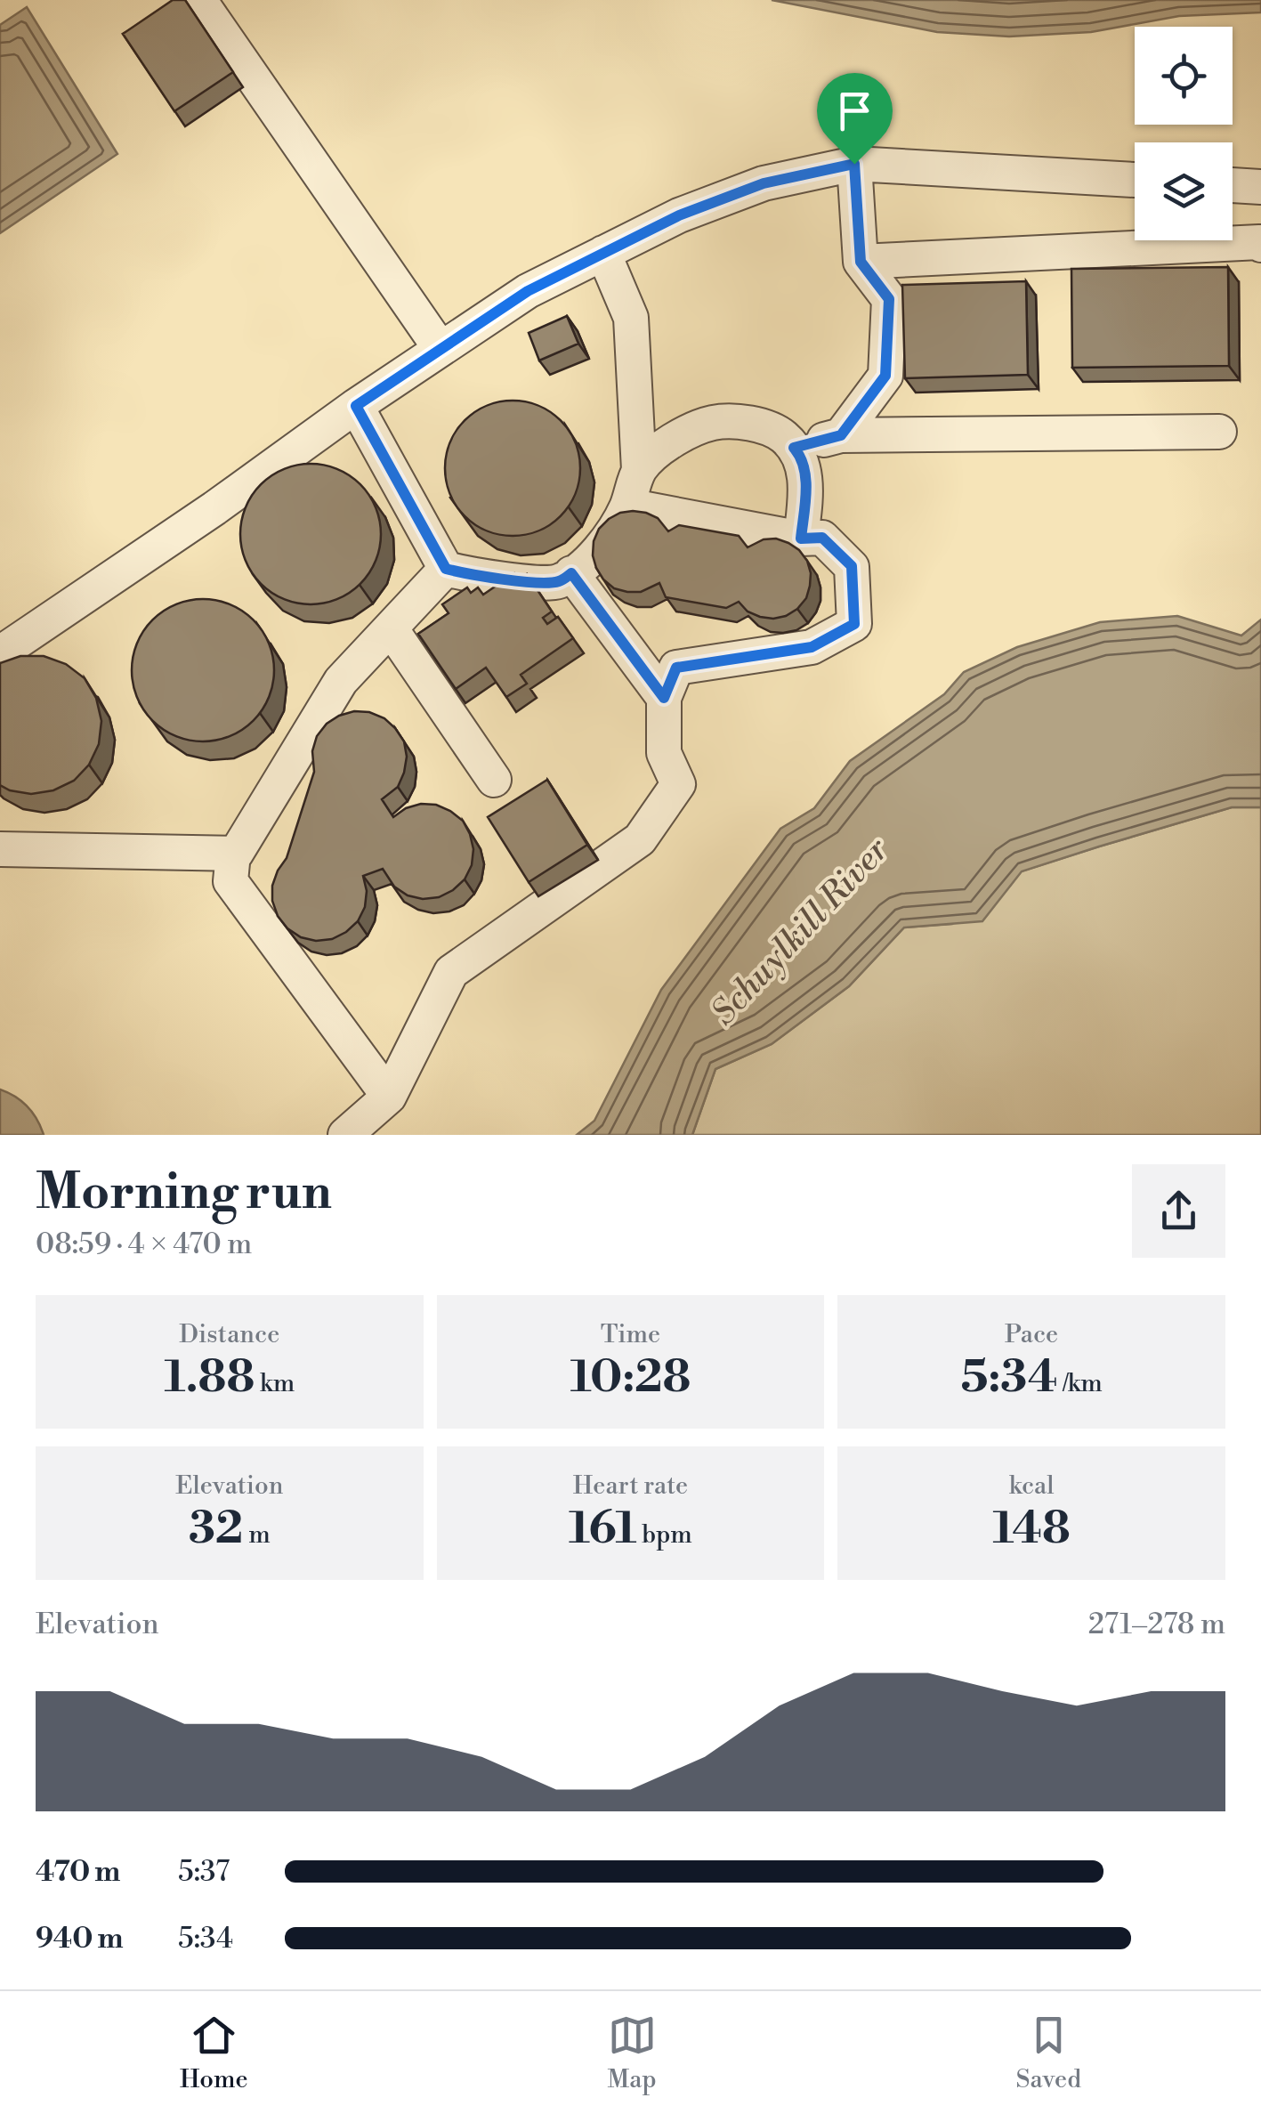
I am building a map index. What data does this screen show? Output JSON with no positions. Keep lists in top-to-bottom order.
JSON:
{
  "water": ["Schuylkill River"],
  "page": {
    "heading": ["Morning run", "08:59 · 4 × 470 m"],
    "stats": [
      ["Distance", "1.88 km"],
      ["Time", "10:28"],
      ["Pace", "5:34 /km"],
      ["Elevation", "32 m"],
      ["Heart rate", "161 bpm"],
      ["kcal", "148"]
    ],
    "chart": ["Elevation", "271–278 m"],
    "list": [
      {
        "name": "470 m",
        "note": "5:37"
      },
      {
        "name": "940 m",
        "note": "5:34"
      }
    ],
    "tabs": ["Home", "Map", "Saved"]
  }
}
